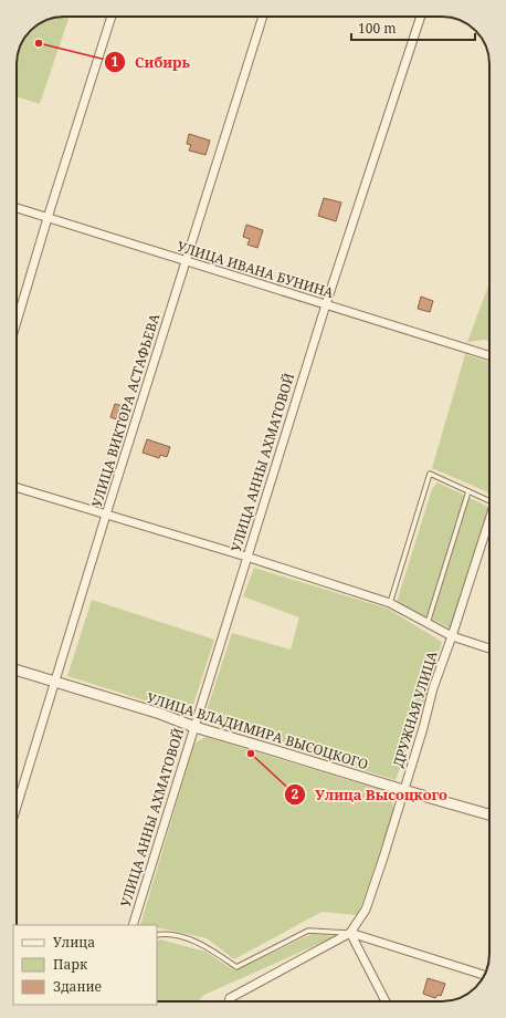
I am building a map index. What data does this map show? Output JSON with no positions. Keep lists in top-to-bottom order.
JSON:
{
  "streets": {
    "street": [
      "УЛИЦА ИВАНА БУНИНА",
      "УЛИЦА ВИКТОРА АСТАФЬЕВА",
      "УЛИЦА АННЫ АХМАТОВОЙ",
      "ДРУЖНАЯ УЛИЦА",
      "УЛИЦА ВЛАДИМИРА ВЫСОЦКОГО"
    ]
  },
  "crossings": [
    ["УЛИЦА ИВАНА БУНИНА", "УЛИЦА ВИКТОРА АСТАФЬЕВА"],
    ["УЛИЦА ИВАНА БУНИНА", "УЛИЦА АННЫ АХМАТОВОЙ"],
    ["УЛИЦА ВИКТОРА АСТАФЬЕВА", "УЛИЦА ВЛАДИМИРА ВЫСОЦКОГО"],
    ["УЛИЦА АННЫ АХМАТОВОЙ", "УЛИЦА ВЛАДИМИРА ВЫСОЦКОГО"],
    ["ДРУЖНАЯ УЛИЦА", "УЛИЦА ВЛАДИМИРА ВЫСОЦКОГО"]
  ],
  "places": ["Сибирь", "Улица Высоцкого"],
  "legend": ["Улица", "Парк", "Здание"],
  "scale_bar": "100 m"
}
